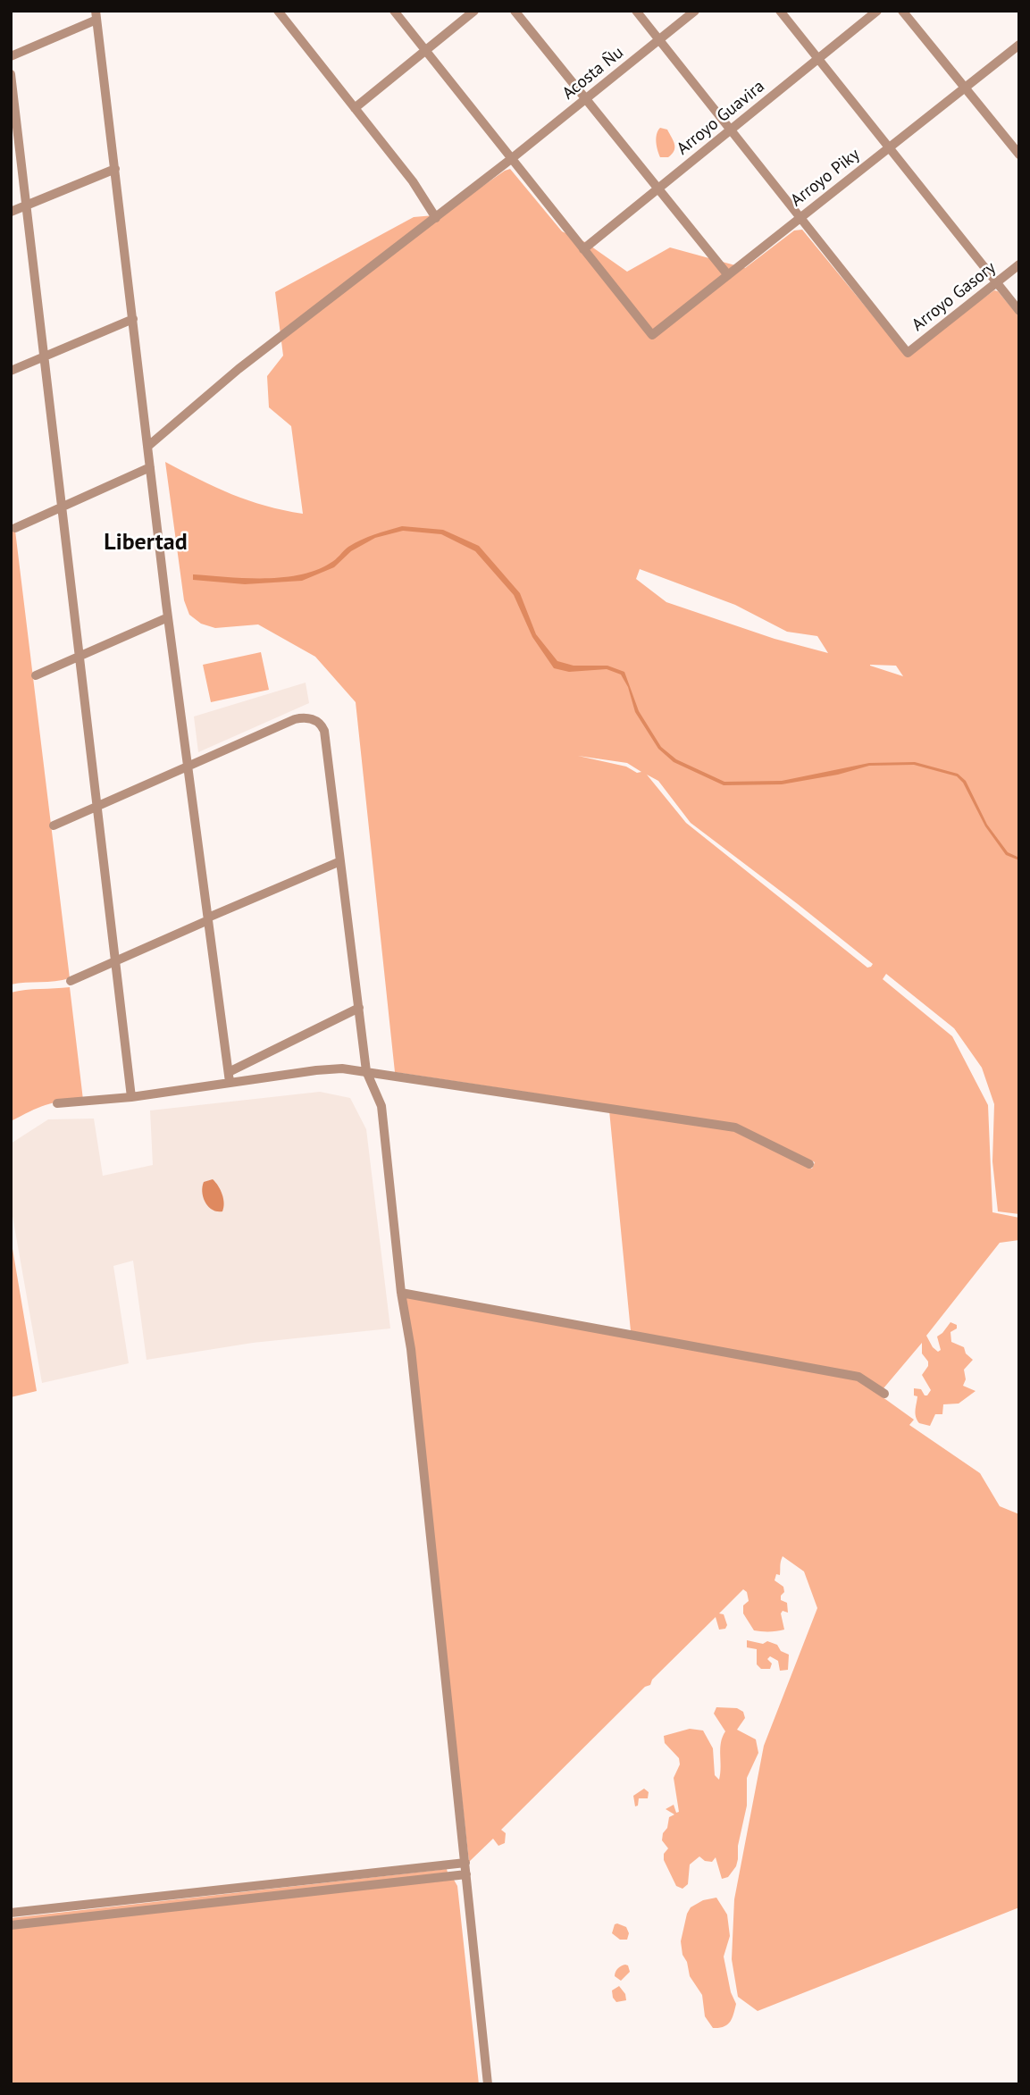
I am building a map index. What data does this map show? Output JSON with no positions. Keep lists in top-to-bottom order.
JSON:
{
  "streets": {
    "street": [
      "Acosta Ñu",
      "Arroyo Guavira",
      "Arroyo Piky",
      "Arroyo Gasory"
    ]
  },
  "crossings": [
    ["Arroyo Guavira", "Arroyo Piky"],
    ["Arroyo Piky", "Arroyo Gasory"]
  ],
  "districts": ["Libertad"]
}
